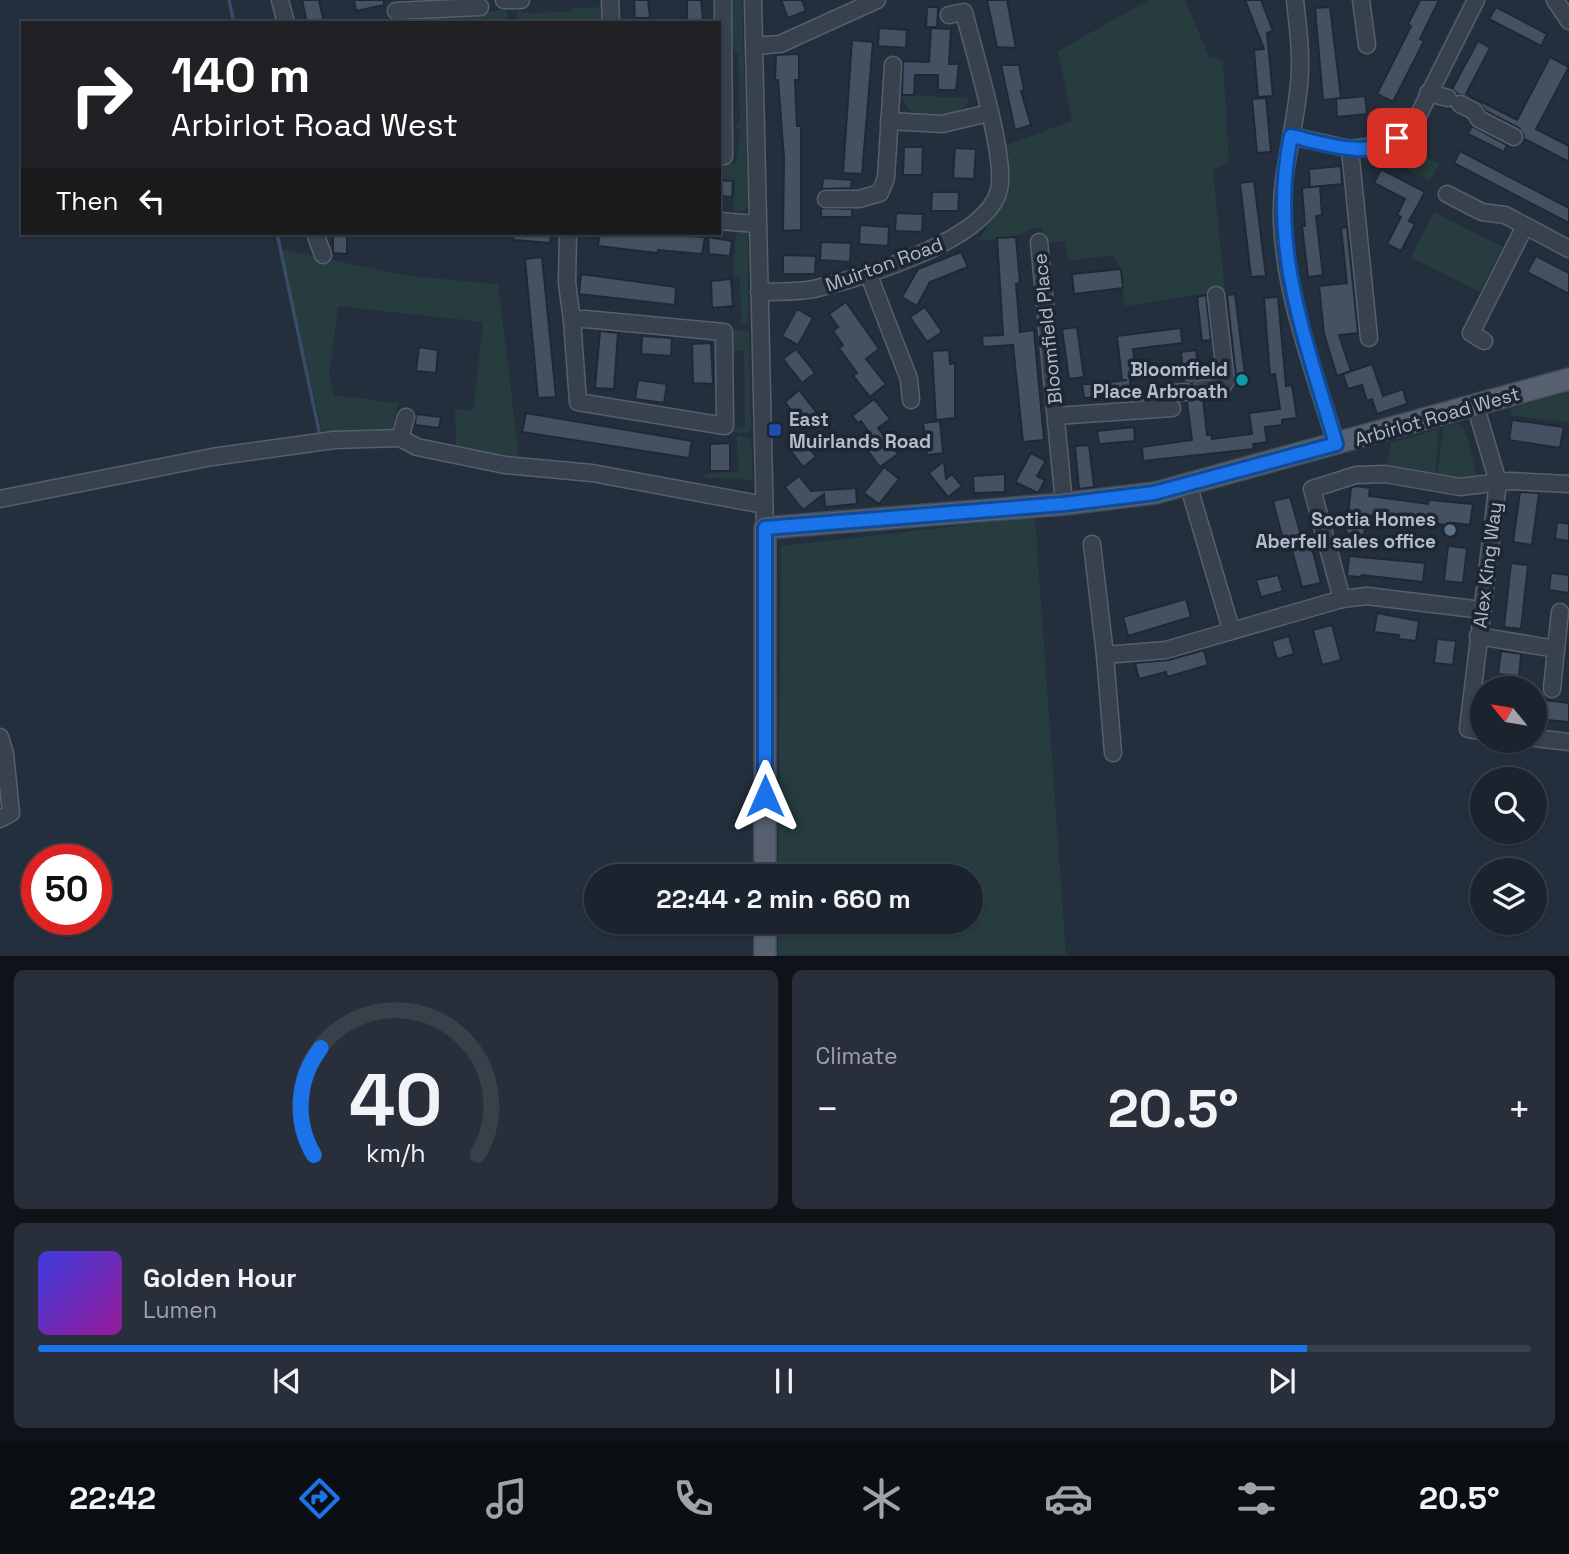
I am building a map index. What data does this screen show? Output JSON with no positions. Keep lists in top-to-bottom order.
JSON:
{
  "streets": {
    "main road": ["Arbirlot Road West"],
    "street": ["Muirton Road", "Bloomfield Place", "Alex King Way"]
  },
  "crossings": [
    ["Bloomfield Place", "Arbirlot Road West"],
    ["Arbirlot Road West", "Alex King Way"]
  ],
  "places": {
    "other": ["Bloomfield Place Arbroath", "Scotia Homes Aberfell sales office"],
    "transit": ["East Muirlands Road"]
  },
  "north": "top left",
  "page": {
    "turn": ["140 m", "Arbirlot Road West"],
    "then": "Then",
    "limit": "50",
    "trip": "22:44 · 2 min · 660 m",
    "tile": "Climate",
    "heat": ["−", "20.5°", "+"],
    "song": ["Golden Hour", "Lumen"],
    "tabs": ["22:42", "20.5°"],
    "gauge": ["40", "km/h"]
  }
}
